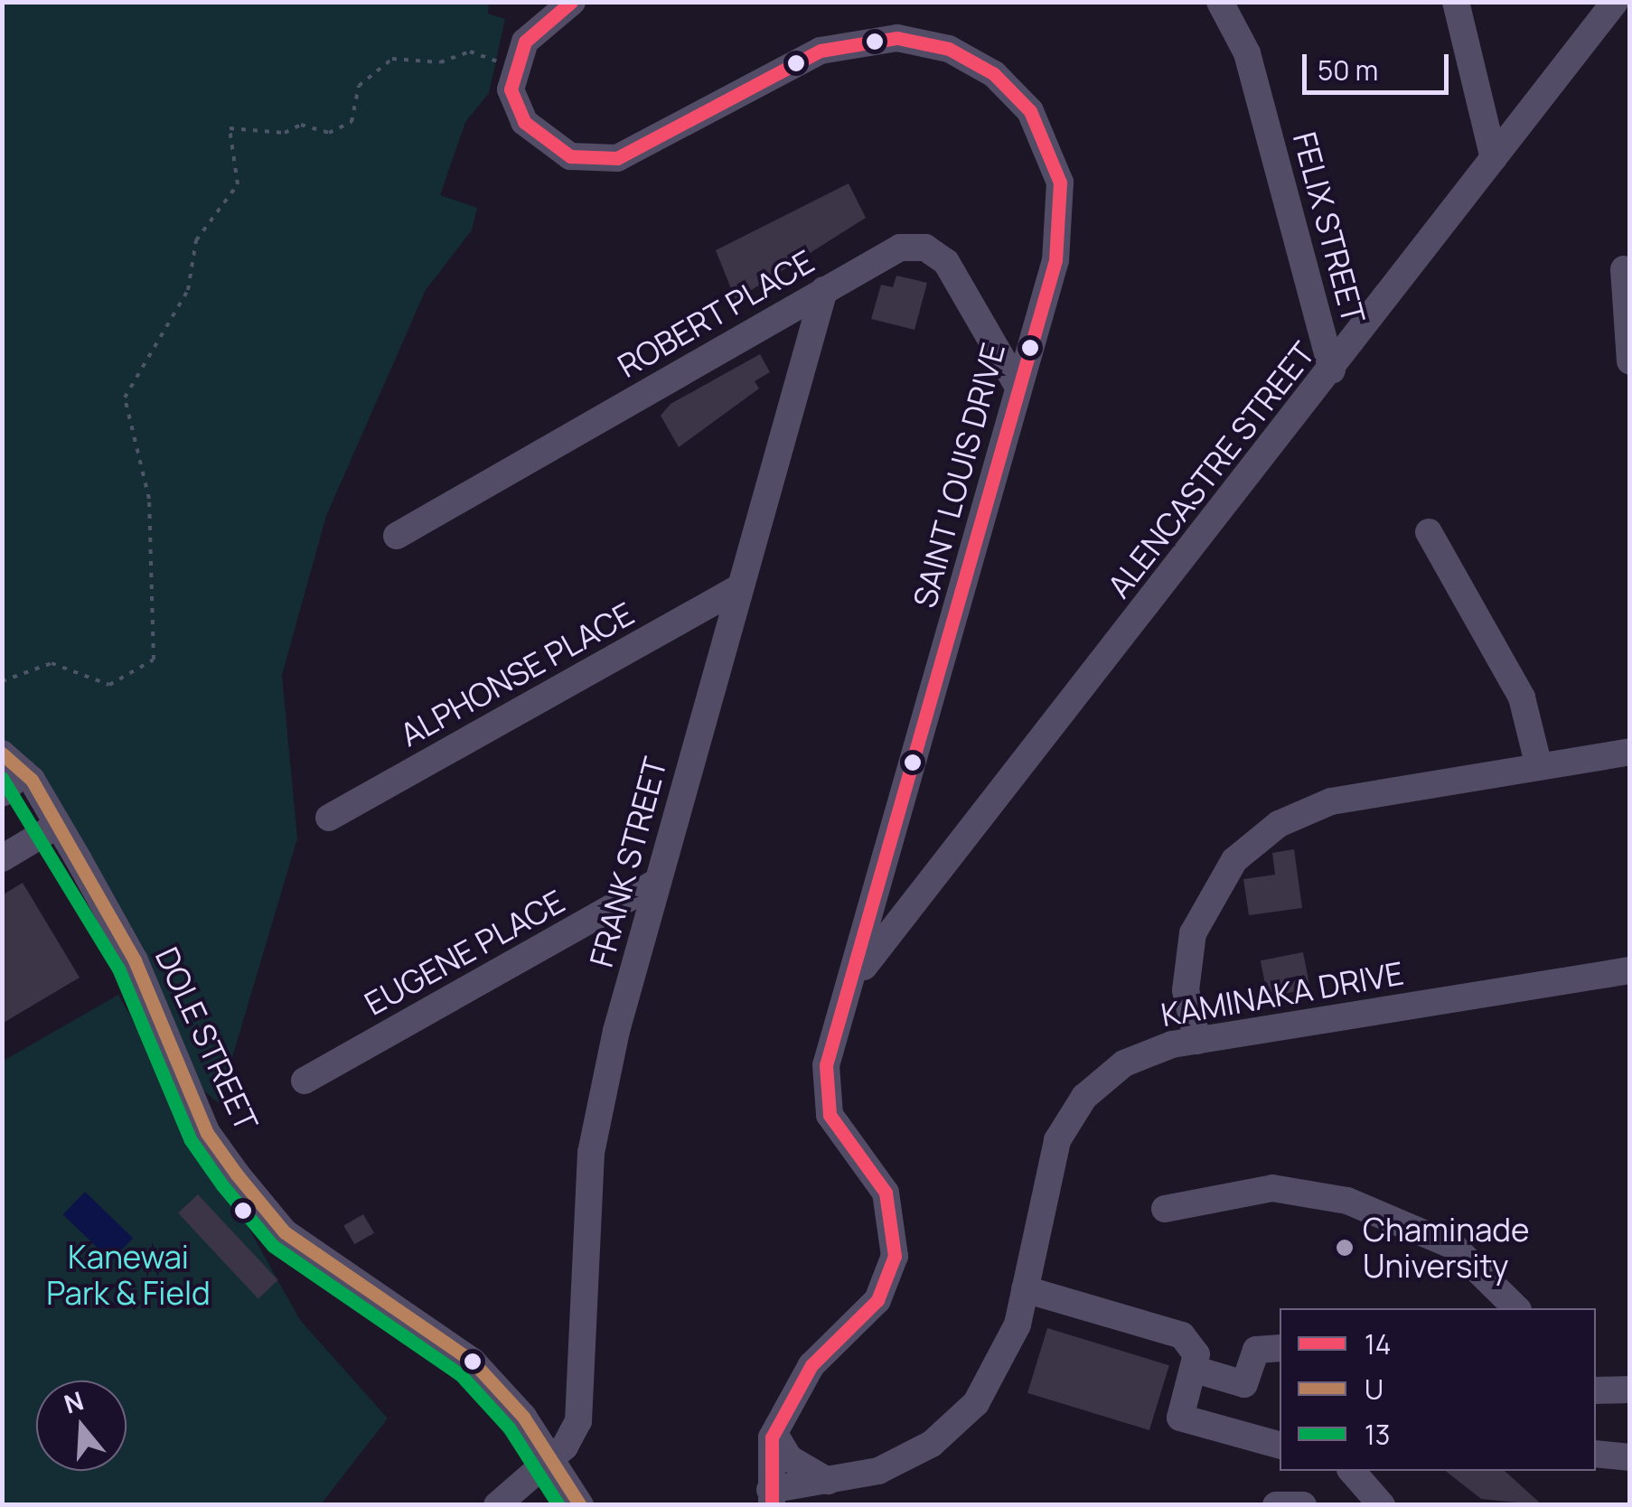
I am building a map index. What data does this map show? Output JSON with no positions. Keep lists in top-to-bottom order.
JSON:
{
  "streets": {
    "street": [
      "FELIX STREET",
      "ROBERT PLACE",
      "ALENCASTRE STREET",
      "SAINT LOUIS DRIVE",
      "ALPHONSE PLACE",
      "FRANK STREET",
      "EUGENE PLACE",
      "KAMINAKA DRIVE",
      "DOLE STREET"
    ]
  },
  "crossings": [
    ["FELIX STREET", "ALENCASTRE STREET"],
    ["ROBERT PLACE", "SAINT LOUIS DRIVE"],
    ["ROBERT PLACE", "FRANK STREET"],
    ["ALENCASTRE STREET", "SAINT LOUIS DRIVE"],
    ["SAINT LOUIS DRIVE", "KAMINAKA DRIVE"],
    ["ALPHONSE PLACE", "FRANK STREET"],
    ["FRANK STREET", "EUGENE PLACE"],
    ["FRANK STREET", "DOLE STREET"]
  ],
  "parks": ["Kanewai Park & Field"],
  "places": ["Chaminade University"],
  "lines": ["transit line 14", "transit line U", "transit line 13"],
  "legend": ["14", "U", "13"],
  "scale_bar": "50 m",
  "north": "top"
}
